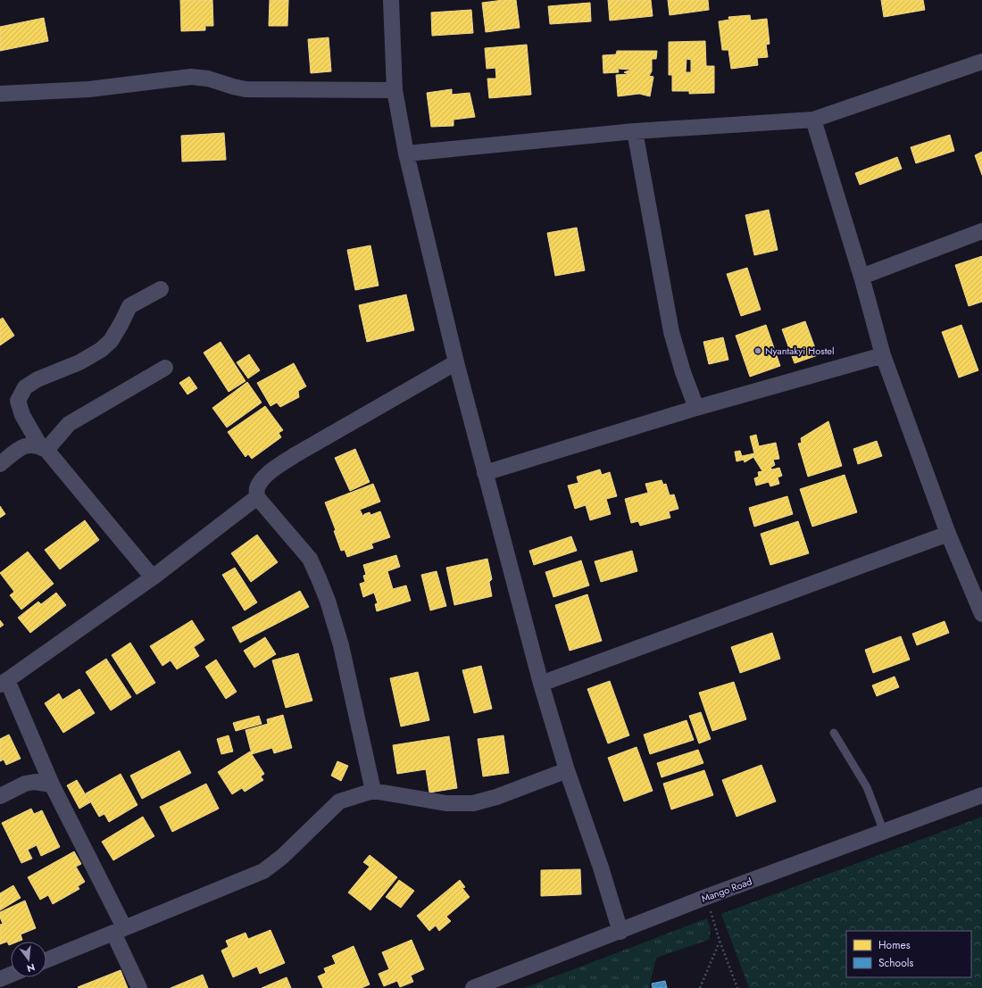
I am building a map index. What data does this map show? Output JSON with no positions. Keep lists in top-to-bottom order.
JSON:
{
  "streets": {
    "street": ["Mango Road"]
  },
  "places": ["Nyantakyi Hostel"],
  "legend": ["Homes", "Schools"],
  "north": "bottom"
}
